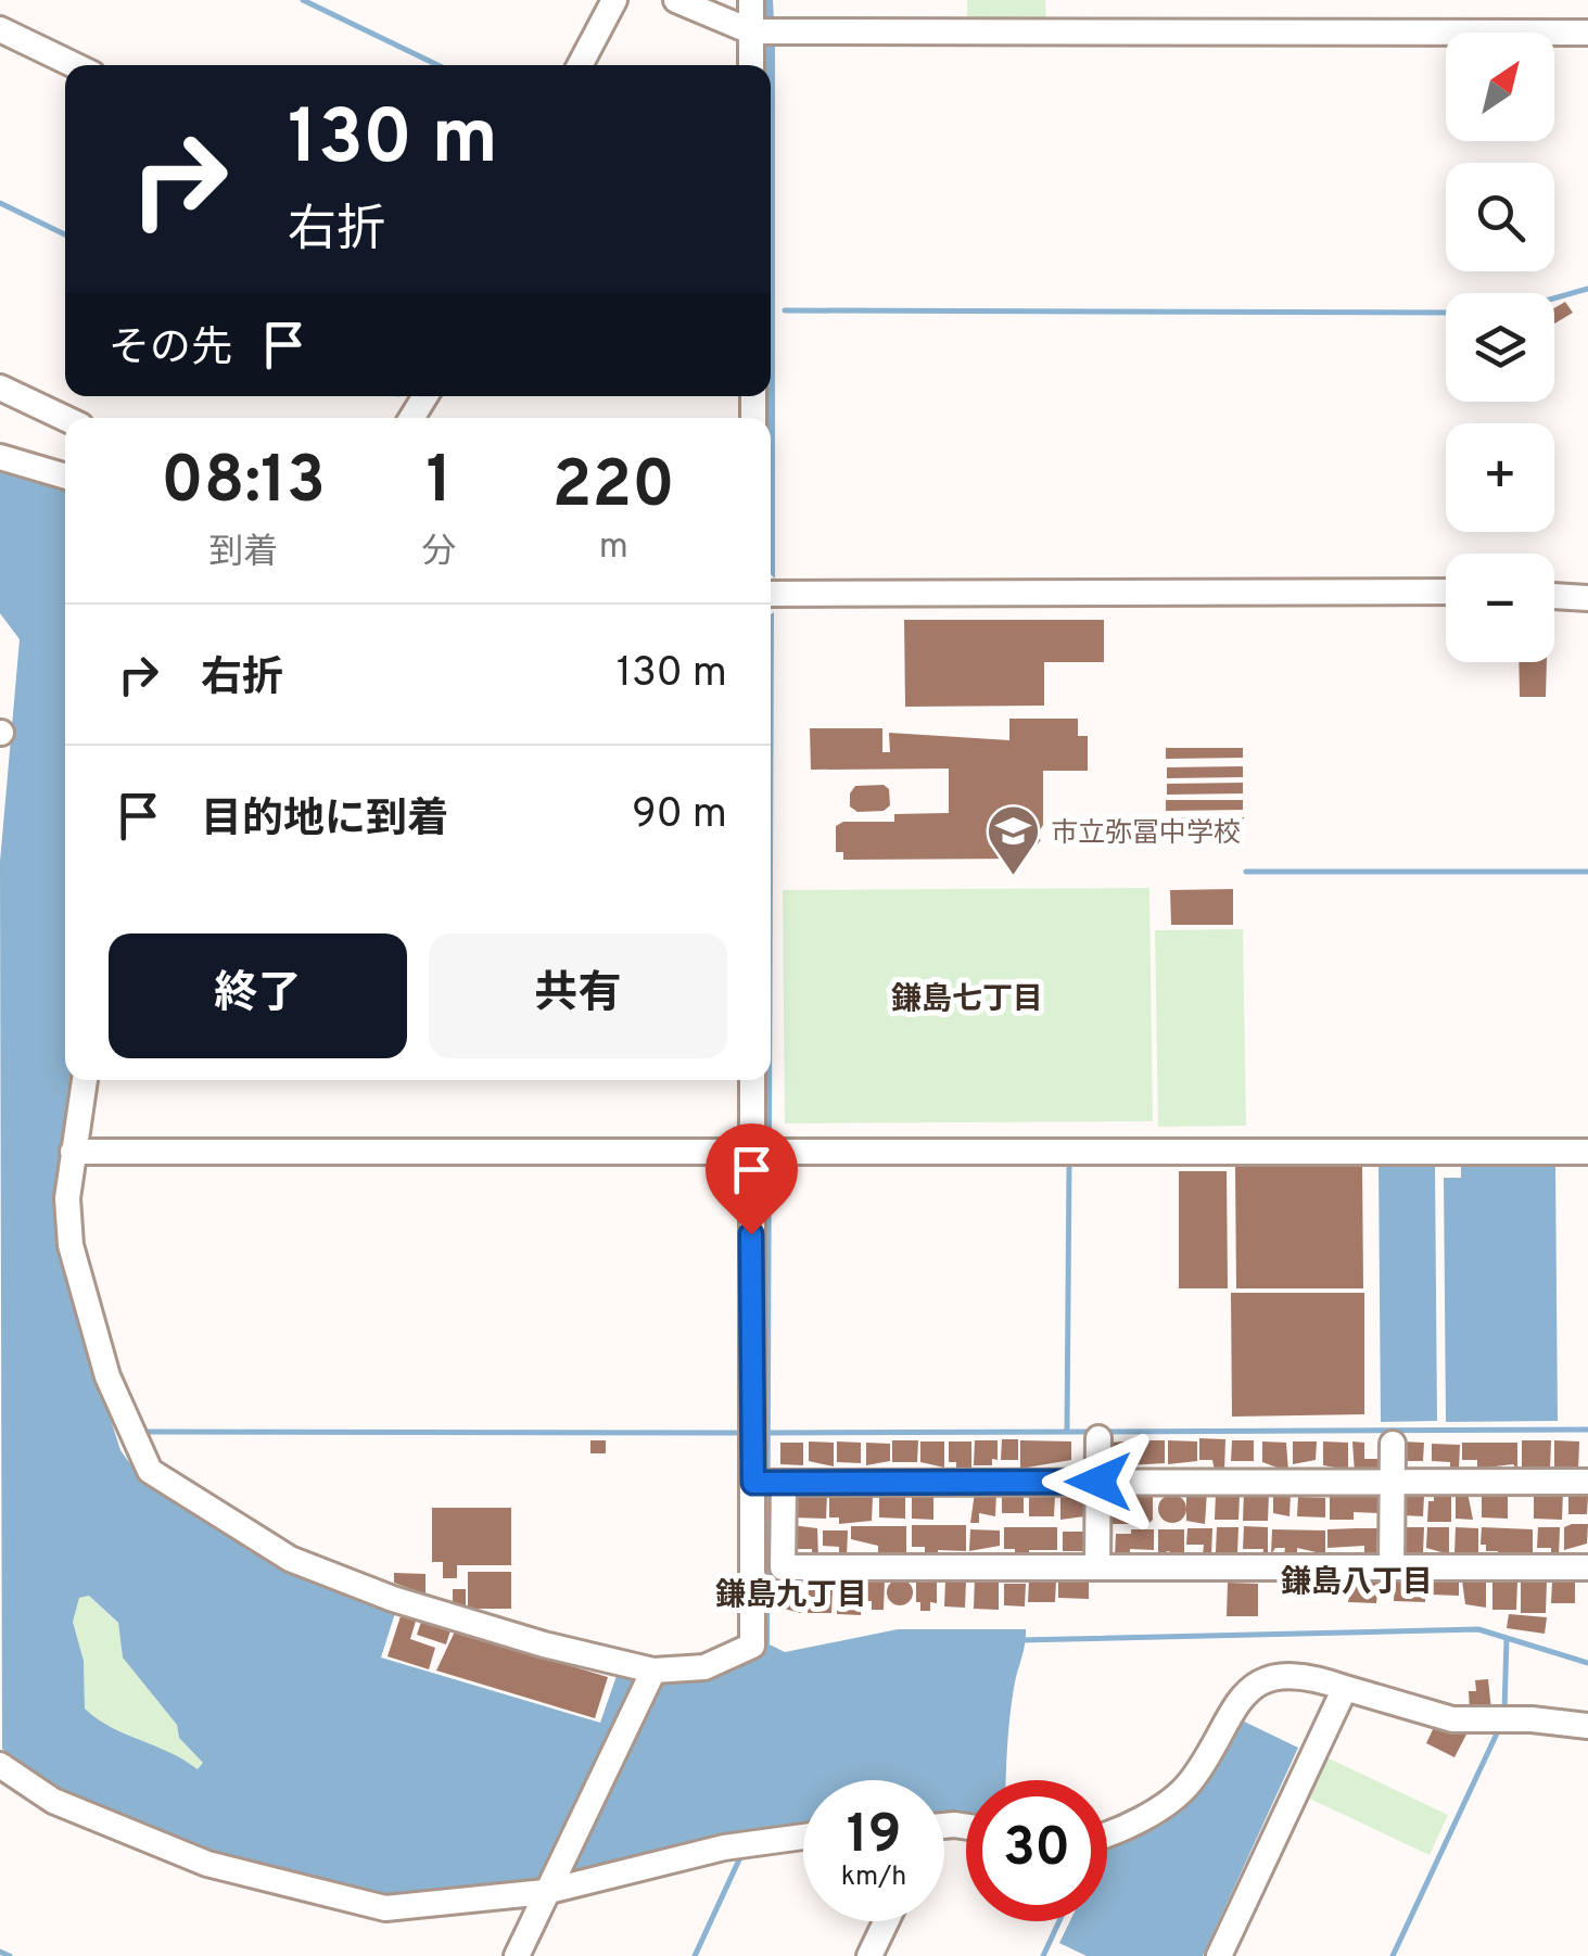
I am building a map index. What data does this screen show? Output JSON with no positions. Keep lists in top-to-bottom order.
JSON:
{
  "districts": ["鎌島七丁目", "鎌島八丁目", "鎌島九丁目"],
  "places": {
    "school or university": ["市立弥冨中学校"]
  },
  "north": "top right",
  "page": {
    "map_buttons": ["+", "−"],
    "turn": ["130 m", "右折"],
    "then": "その先",
    "eta": [
      "08:13",
      "到着",
      "1",
      "分",
      "220",
      "m"
    ],
    "list": [
      {
        "name": "右折",
        "value": "130 m"
      },
      {
        "name": "目的地に到着",
        "value": "90 m"
      }
    ],
    "buttons": ["終了", "共有"],
    "speed": "19 km/h",
    "limit": "30"
  }
}
